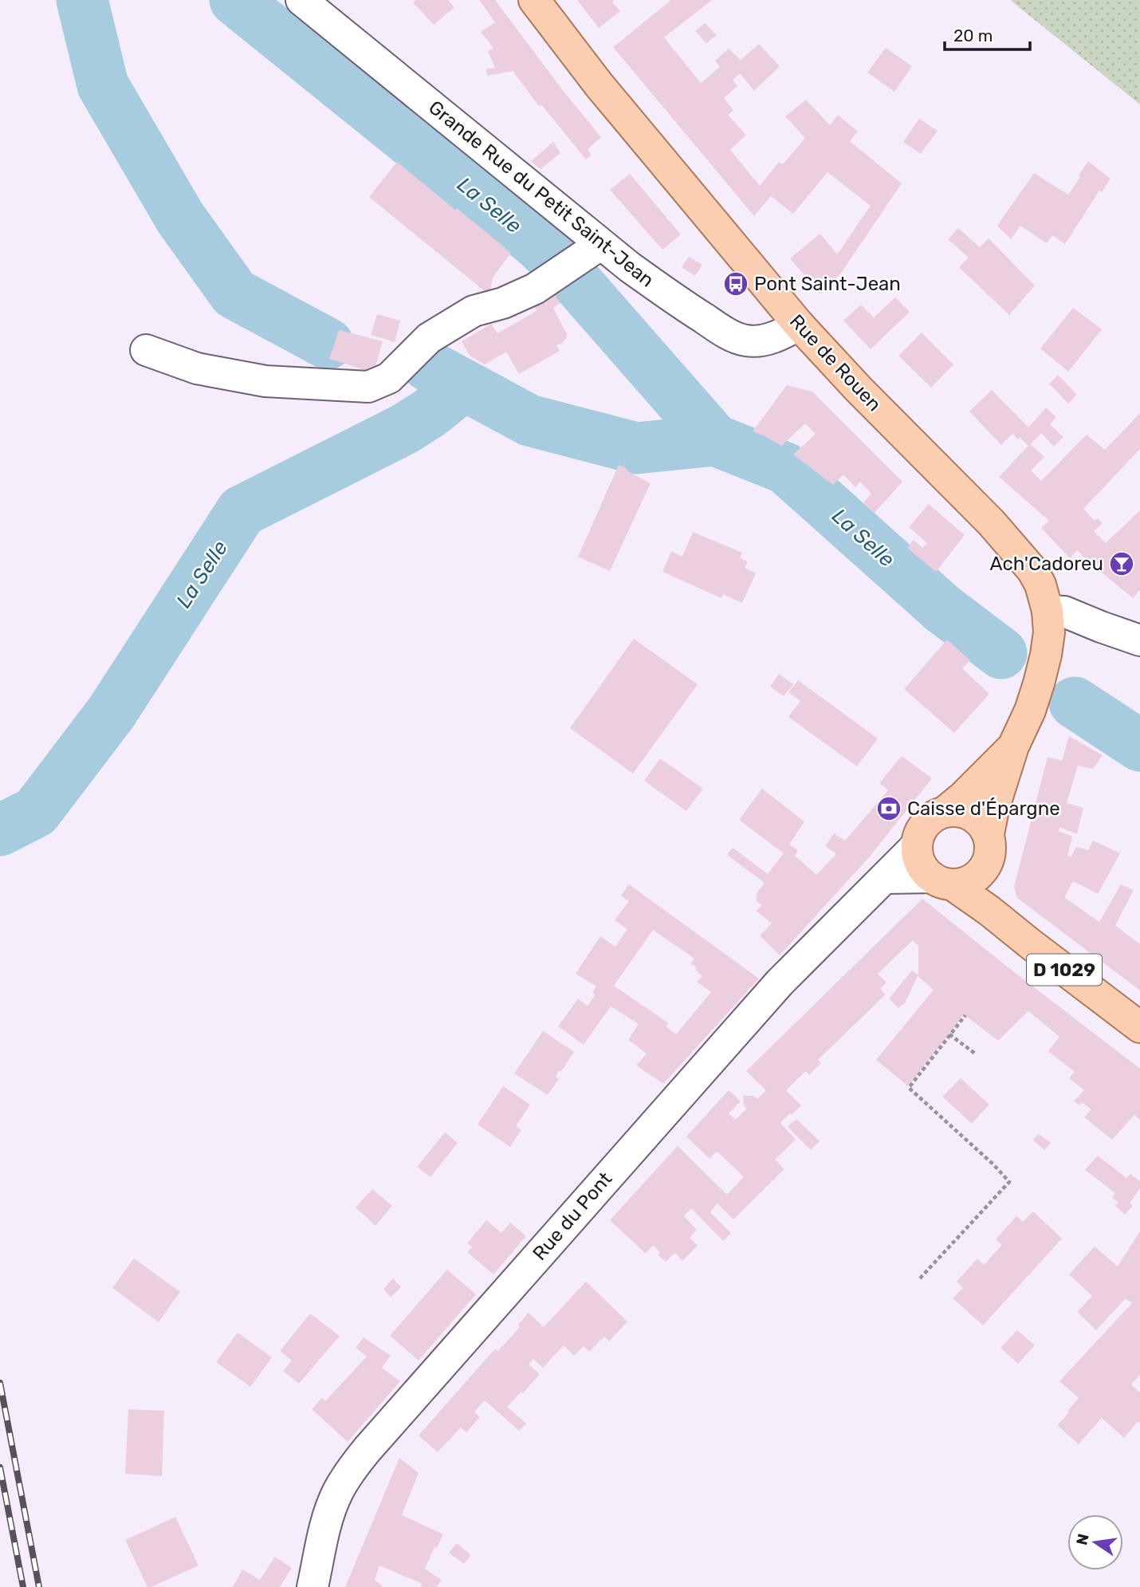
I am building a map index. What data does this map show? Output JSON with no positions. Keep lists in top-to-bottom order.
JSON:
{
  "streets": {
    "main road": ["Rue de Rouen", "D 1029"],
    "street": ["Grande Rue du Petit Saint-Jean", "Rue du Pont"]
  },
  "crossings": [
    ["Grande Rue du Petit Saint-Jean", "Rue de Rouen"],
    ["D 1029", "Rue du Pont"]
  ],
  "water": ["La Selle"],
  "places": {
    "bus stop": ["Pont Saint-Jean"],
    "bar": ["Ach'Cadoreu"],
    "bank": ["Caisse d'Épargne"]
  },
  "scale_bar": "20 m",
  "north": "left"
}
